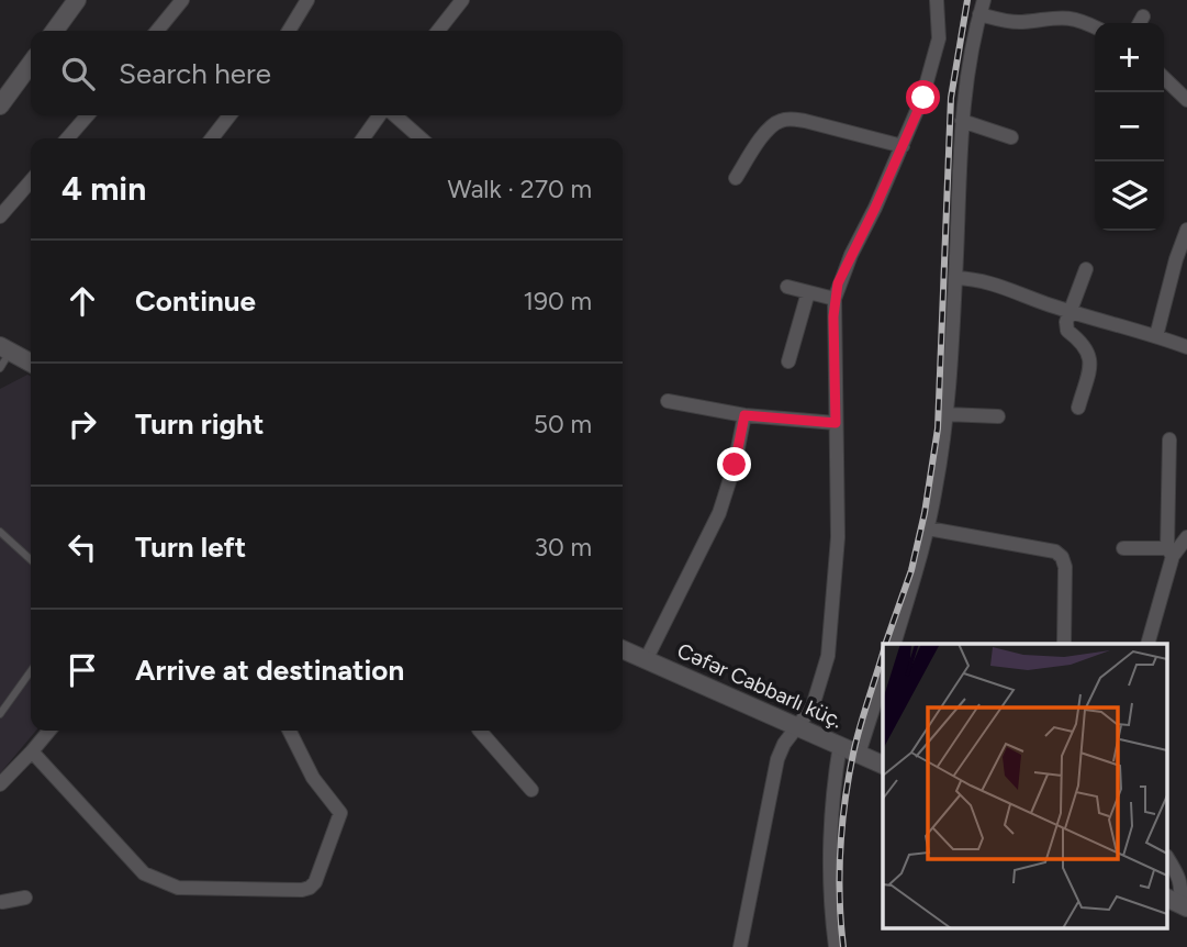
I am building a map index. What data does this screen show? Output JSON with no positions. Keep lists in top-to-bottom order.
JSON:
{
  "streets": {
    "street": ["Cəfər Cabbarlı küç."]
  },
  "page": {
    "map_buttons": ["+", "−"],
    "search": "Search here",
    "heading": ["4 min", "Walk · 270 m"],
    "list": [
      ["Continue", "190 m"],
      ["Turn right", "50 m"],
      ["Turn left", "30 m"],
      "Arrive at destination"
    ]
  }
}
